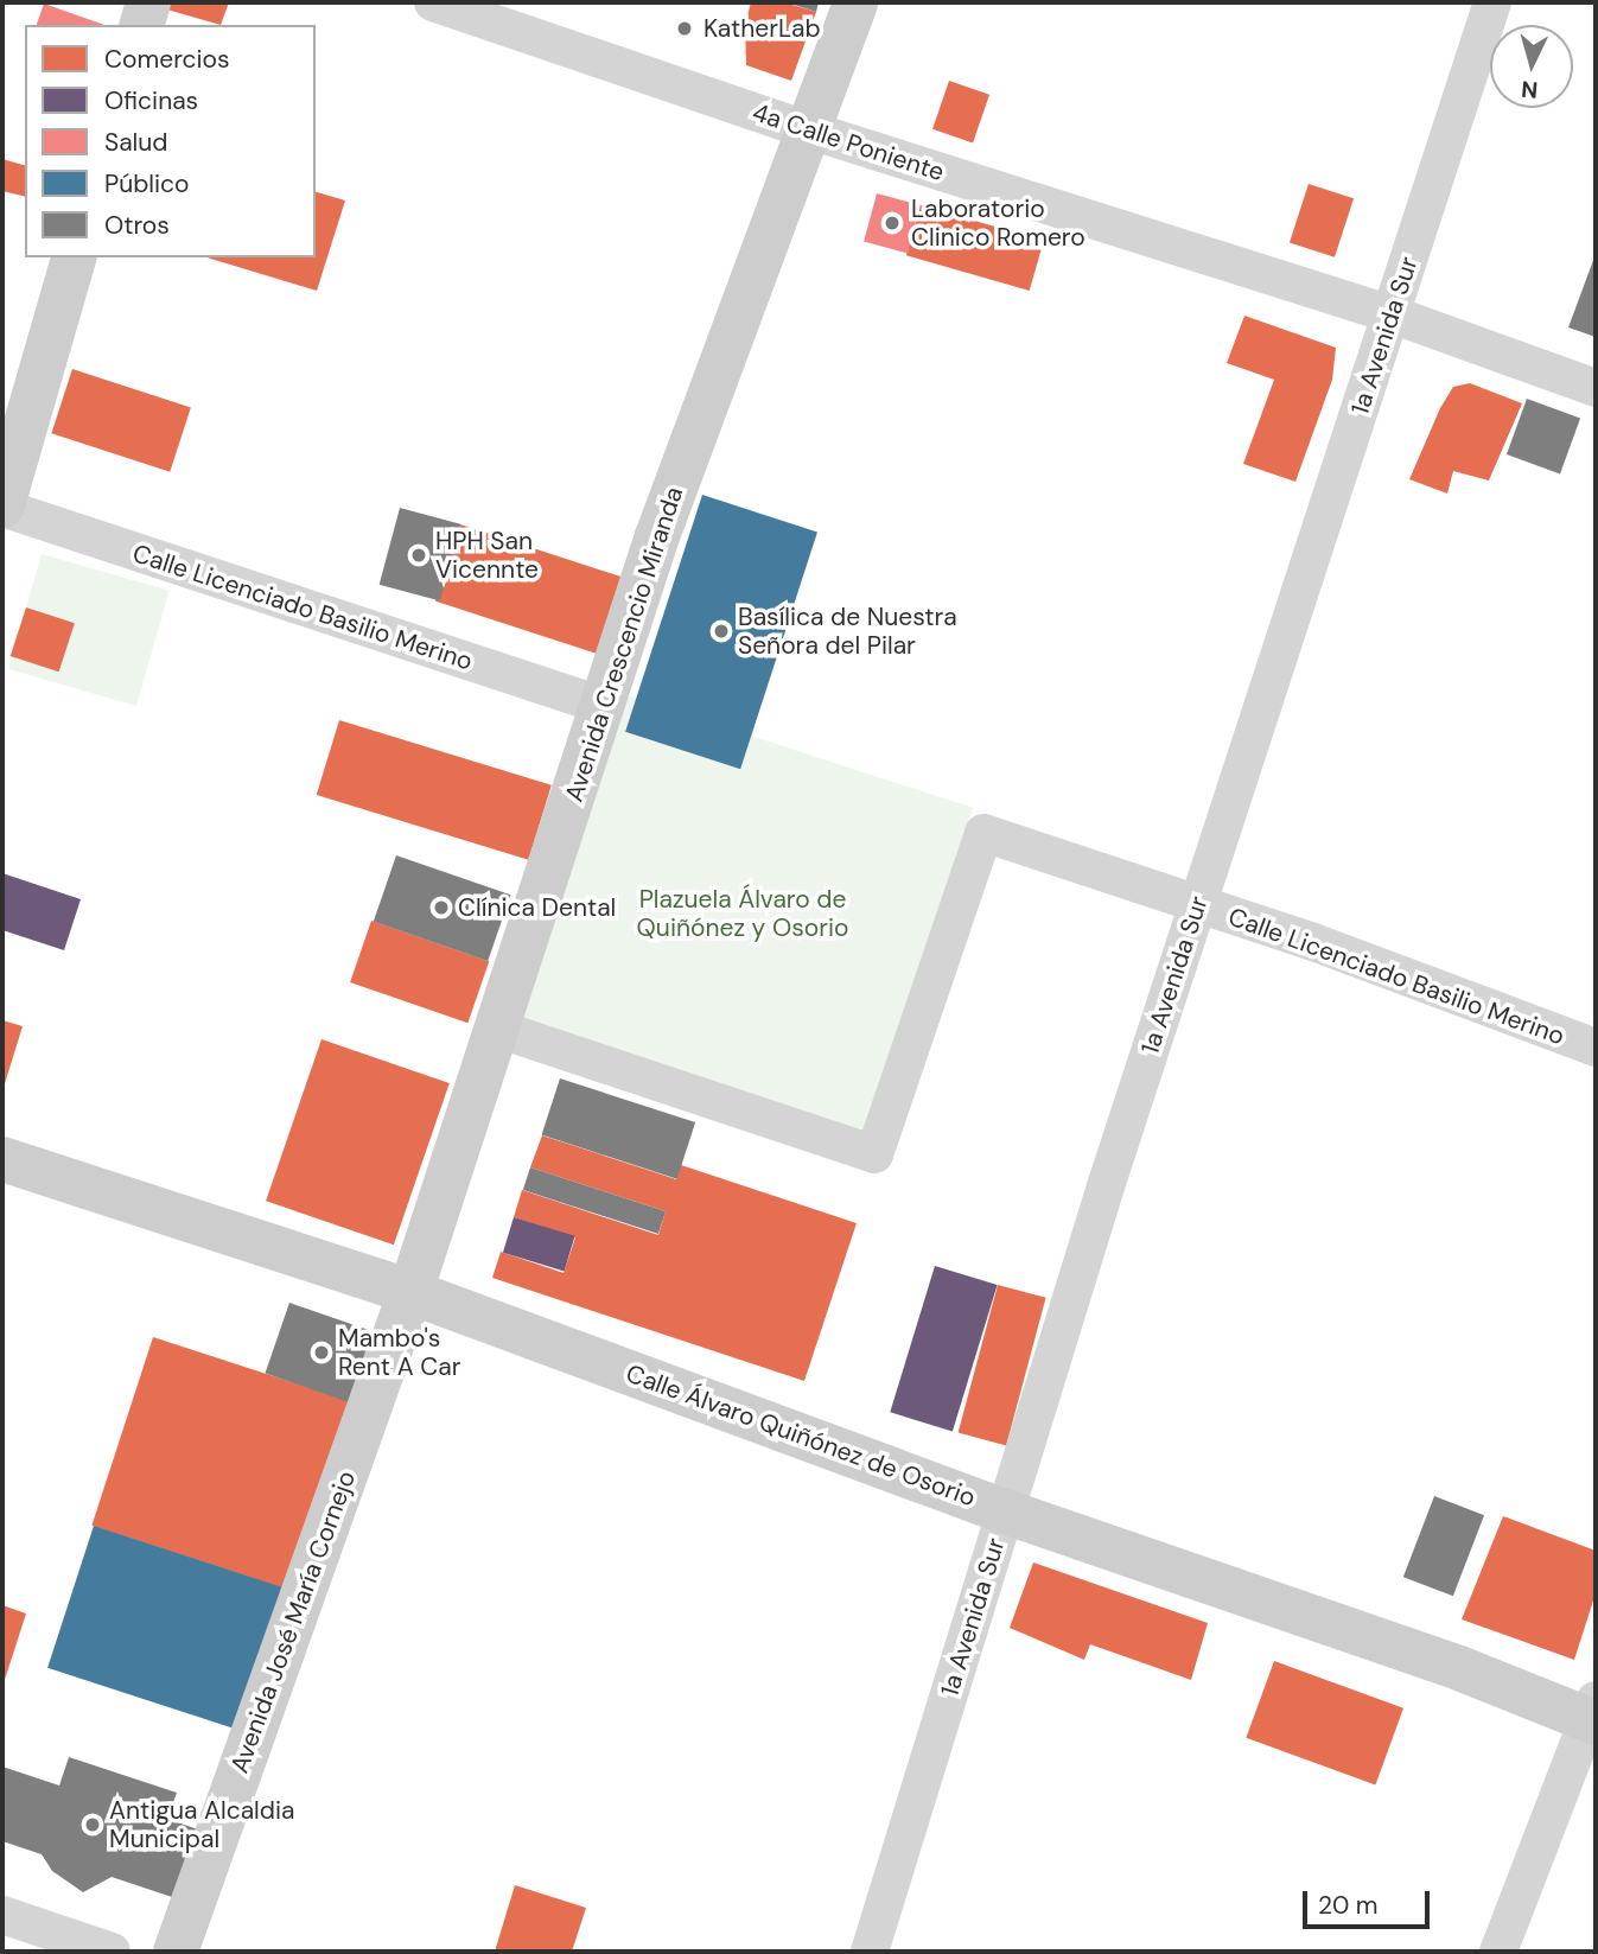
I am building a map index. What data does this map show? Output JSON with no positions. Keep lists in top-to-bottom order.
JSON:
{
  "streets": {
    "main road": ["Avenida Crescencio Miranda", "Calle Álvaro Quiñónez de Osorio", "Avenida José María Cornejo"],
    "street": ["4a Calle Poniente", "1a Avenida Sur", "Calle Licenciado Basilio Merino"]
  },
  "crossings": [
    ["4a Calle Poniente", "1a Avenida Sur"],
    ["4a Calle Poniente", "Avenida Crescencio Miranda"],
    ["1a Avenida Sur", "Calle Licenciado Basilio Merino"],
    ["1a Avenida Sur", "Calle Álvaro Quiñónez de Osorio"],
    ["Calle Licenciado Basilio Merino", "Avenida Crescencio Miranda"],
    ["Avenida Crescencio Miranda", "Calle Álvaro Quiñónez de Osorio"],
    ["Avenida Crescencio Miranda", "Avenida José María Cornejo"],
    ["Calle Álvaro Quiñónez de Osorio", "Avenida José María Cornejo"]
  ],
  "parks": ["Plazuela Álvaro de Quiñónez y Osorio"],
  "places": [
    "KatherLab",
    "Laboratorio Clinico Romero",
    "HPH San Vicennte",
    "Basílica de Nuestra Señora del Pilar",
    "Clínica Dental",
    "Mambo's Rent A Car",
    "Antigua Alcaldia Municipal"
  ],
  "legend": [
    "Comercios",
    "Oficinas",
    "Salud",
    "Público",
    "Otros"
  ],
  "scale_bar": "20 m",
  "north": "bottom"
}
